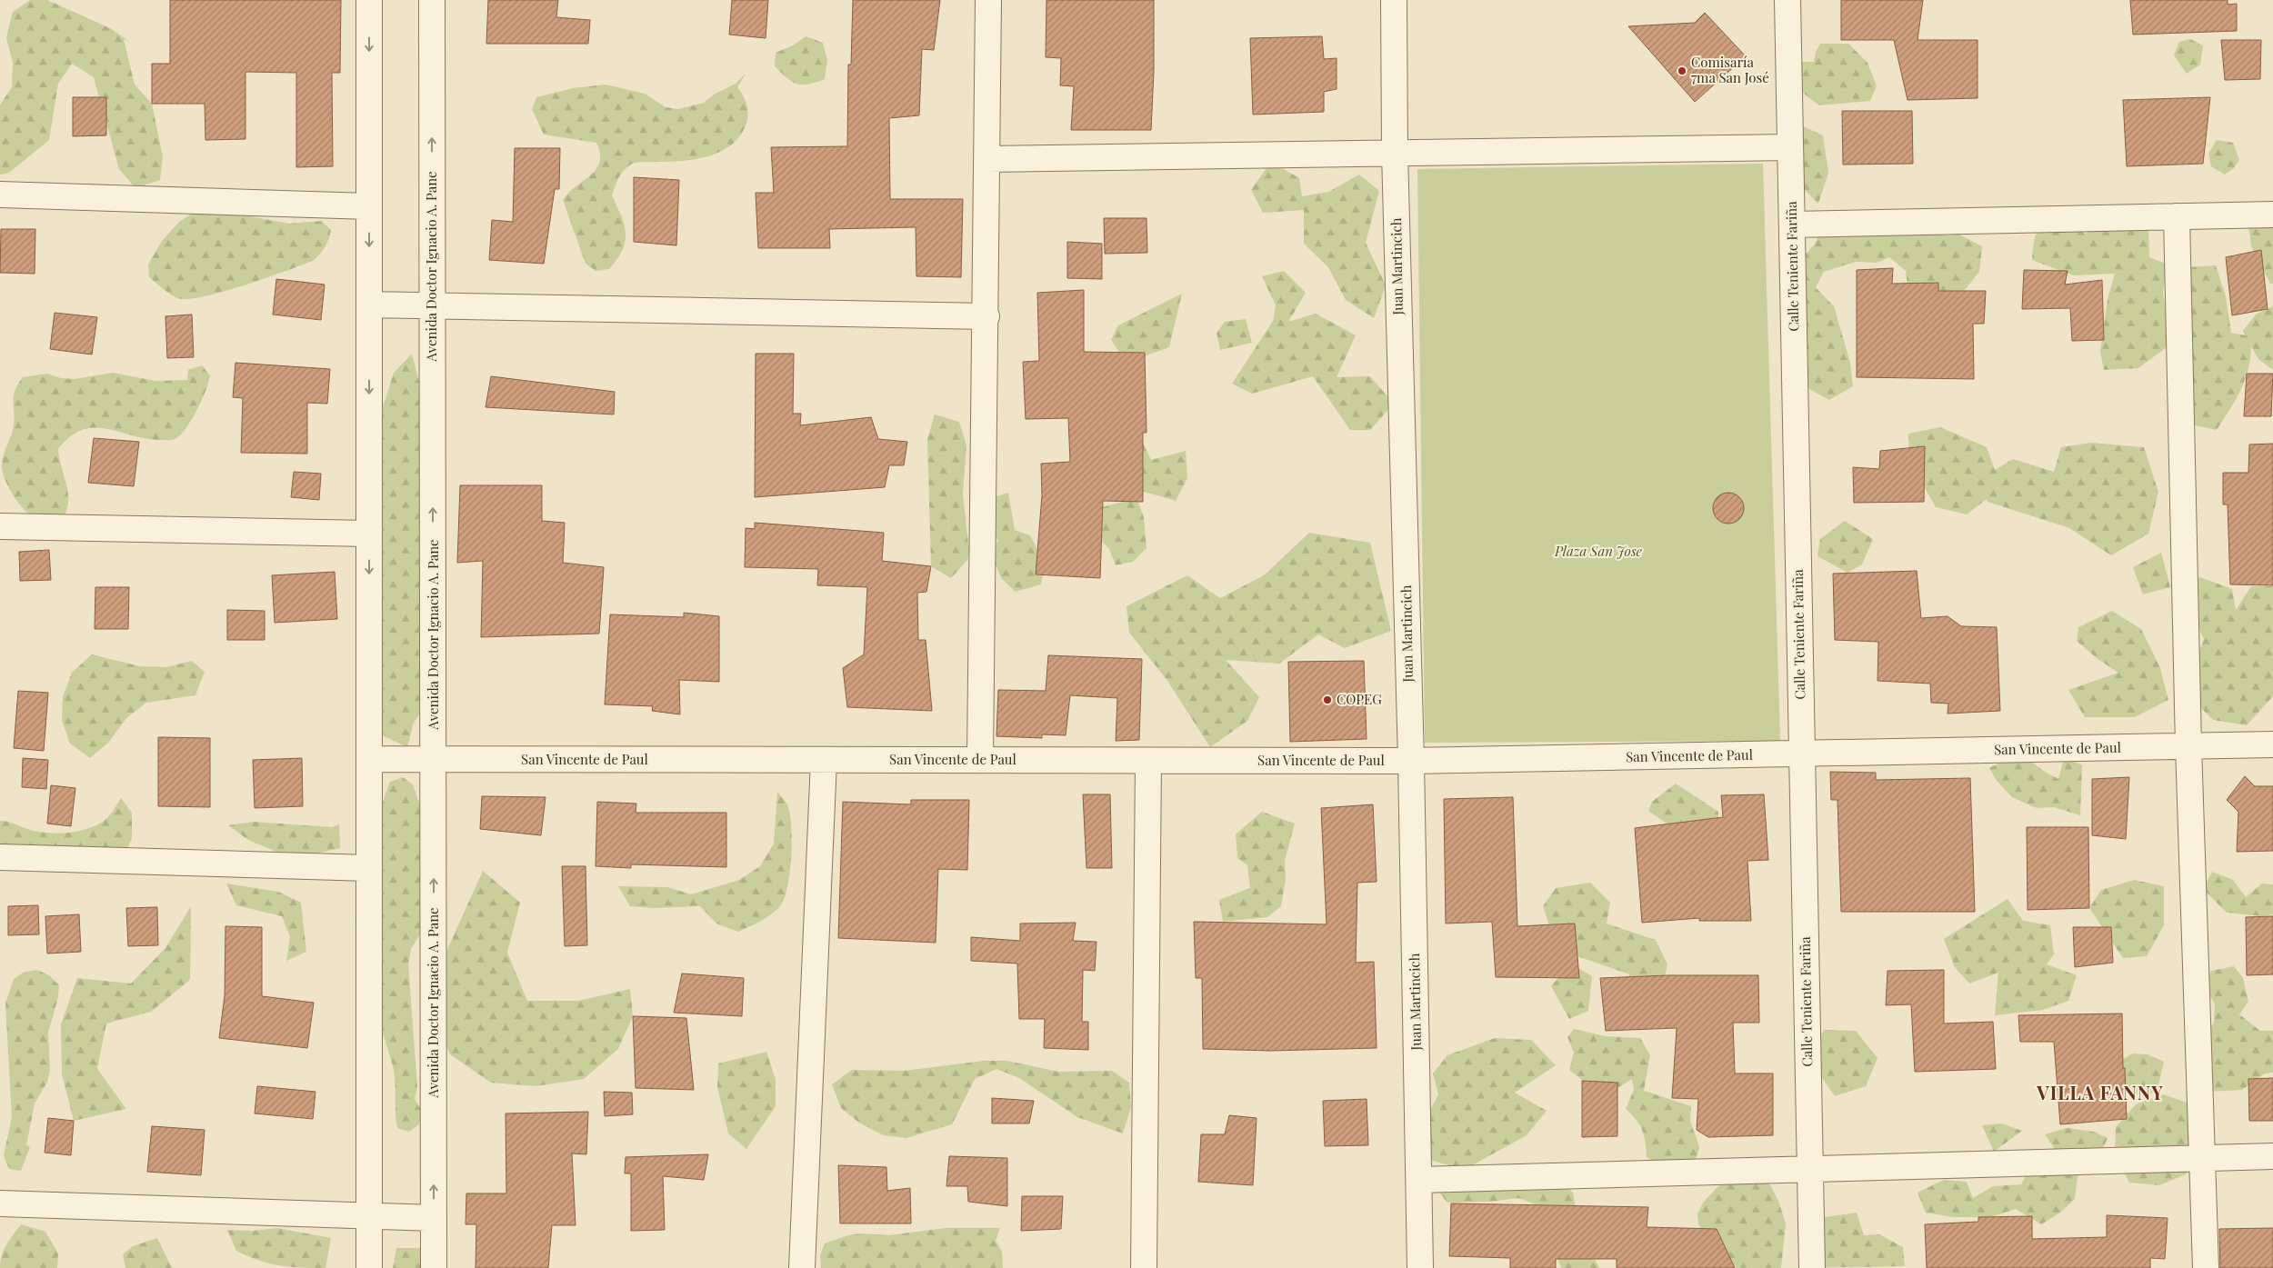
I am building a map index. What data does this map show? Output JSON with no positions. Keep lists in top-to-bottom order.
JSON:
{
  "streets": {
    "street": [
      "Avenida Doctor Ignacio A. Pane",
      "Juan Martincich",
      "Calle Teniente Fariña",
      "San Vincente de Paul"
    ]
  },
  "crossings": [
    ["Avenida Doctor Ignacio A. Pane", "San Vincente de Paul"],
    ["Juan Martincich", "San Vincente de Paul"],
    ["Calle Teniente Fariña", "San Vincente de Paul"]
  ],
  "districts": ["VILLA FANNY"],
  "parks": ["Plaza San Jose"],
  "places": ["Comisaría 7ma San José", "COPEG"]
}
